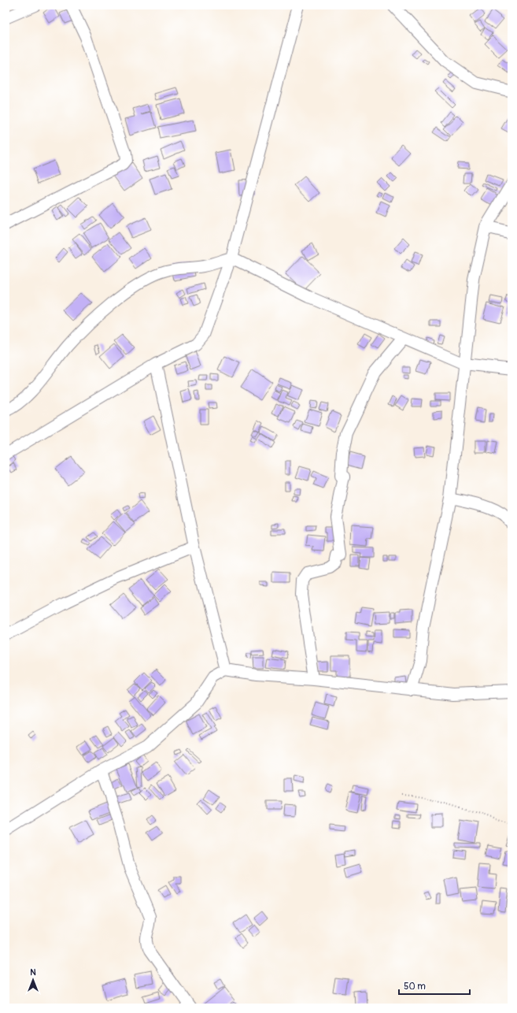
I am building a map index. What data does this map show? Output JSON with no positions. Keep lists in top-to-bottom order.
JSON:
{
  "scale_bar": "50 m",
  "north": "top"
}
